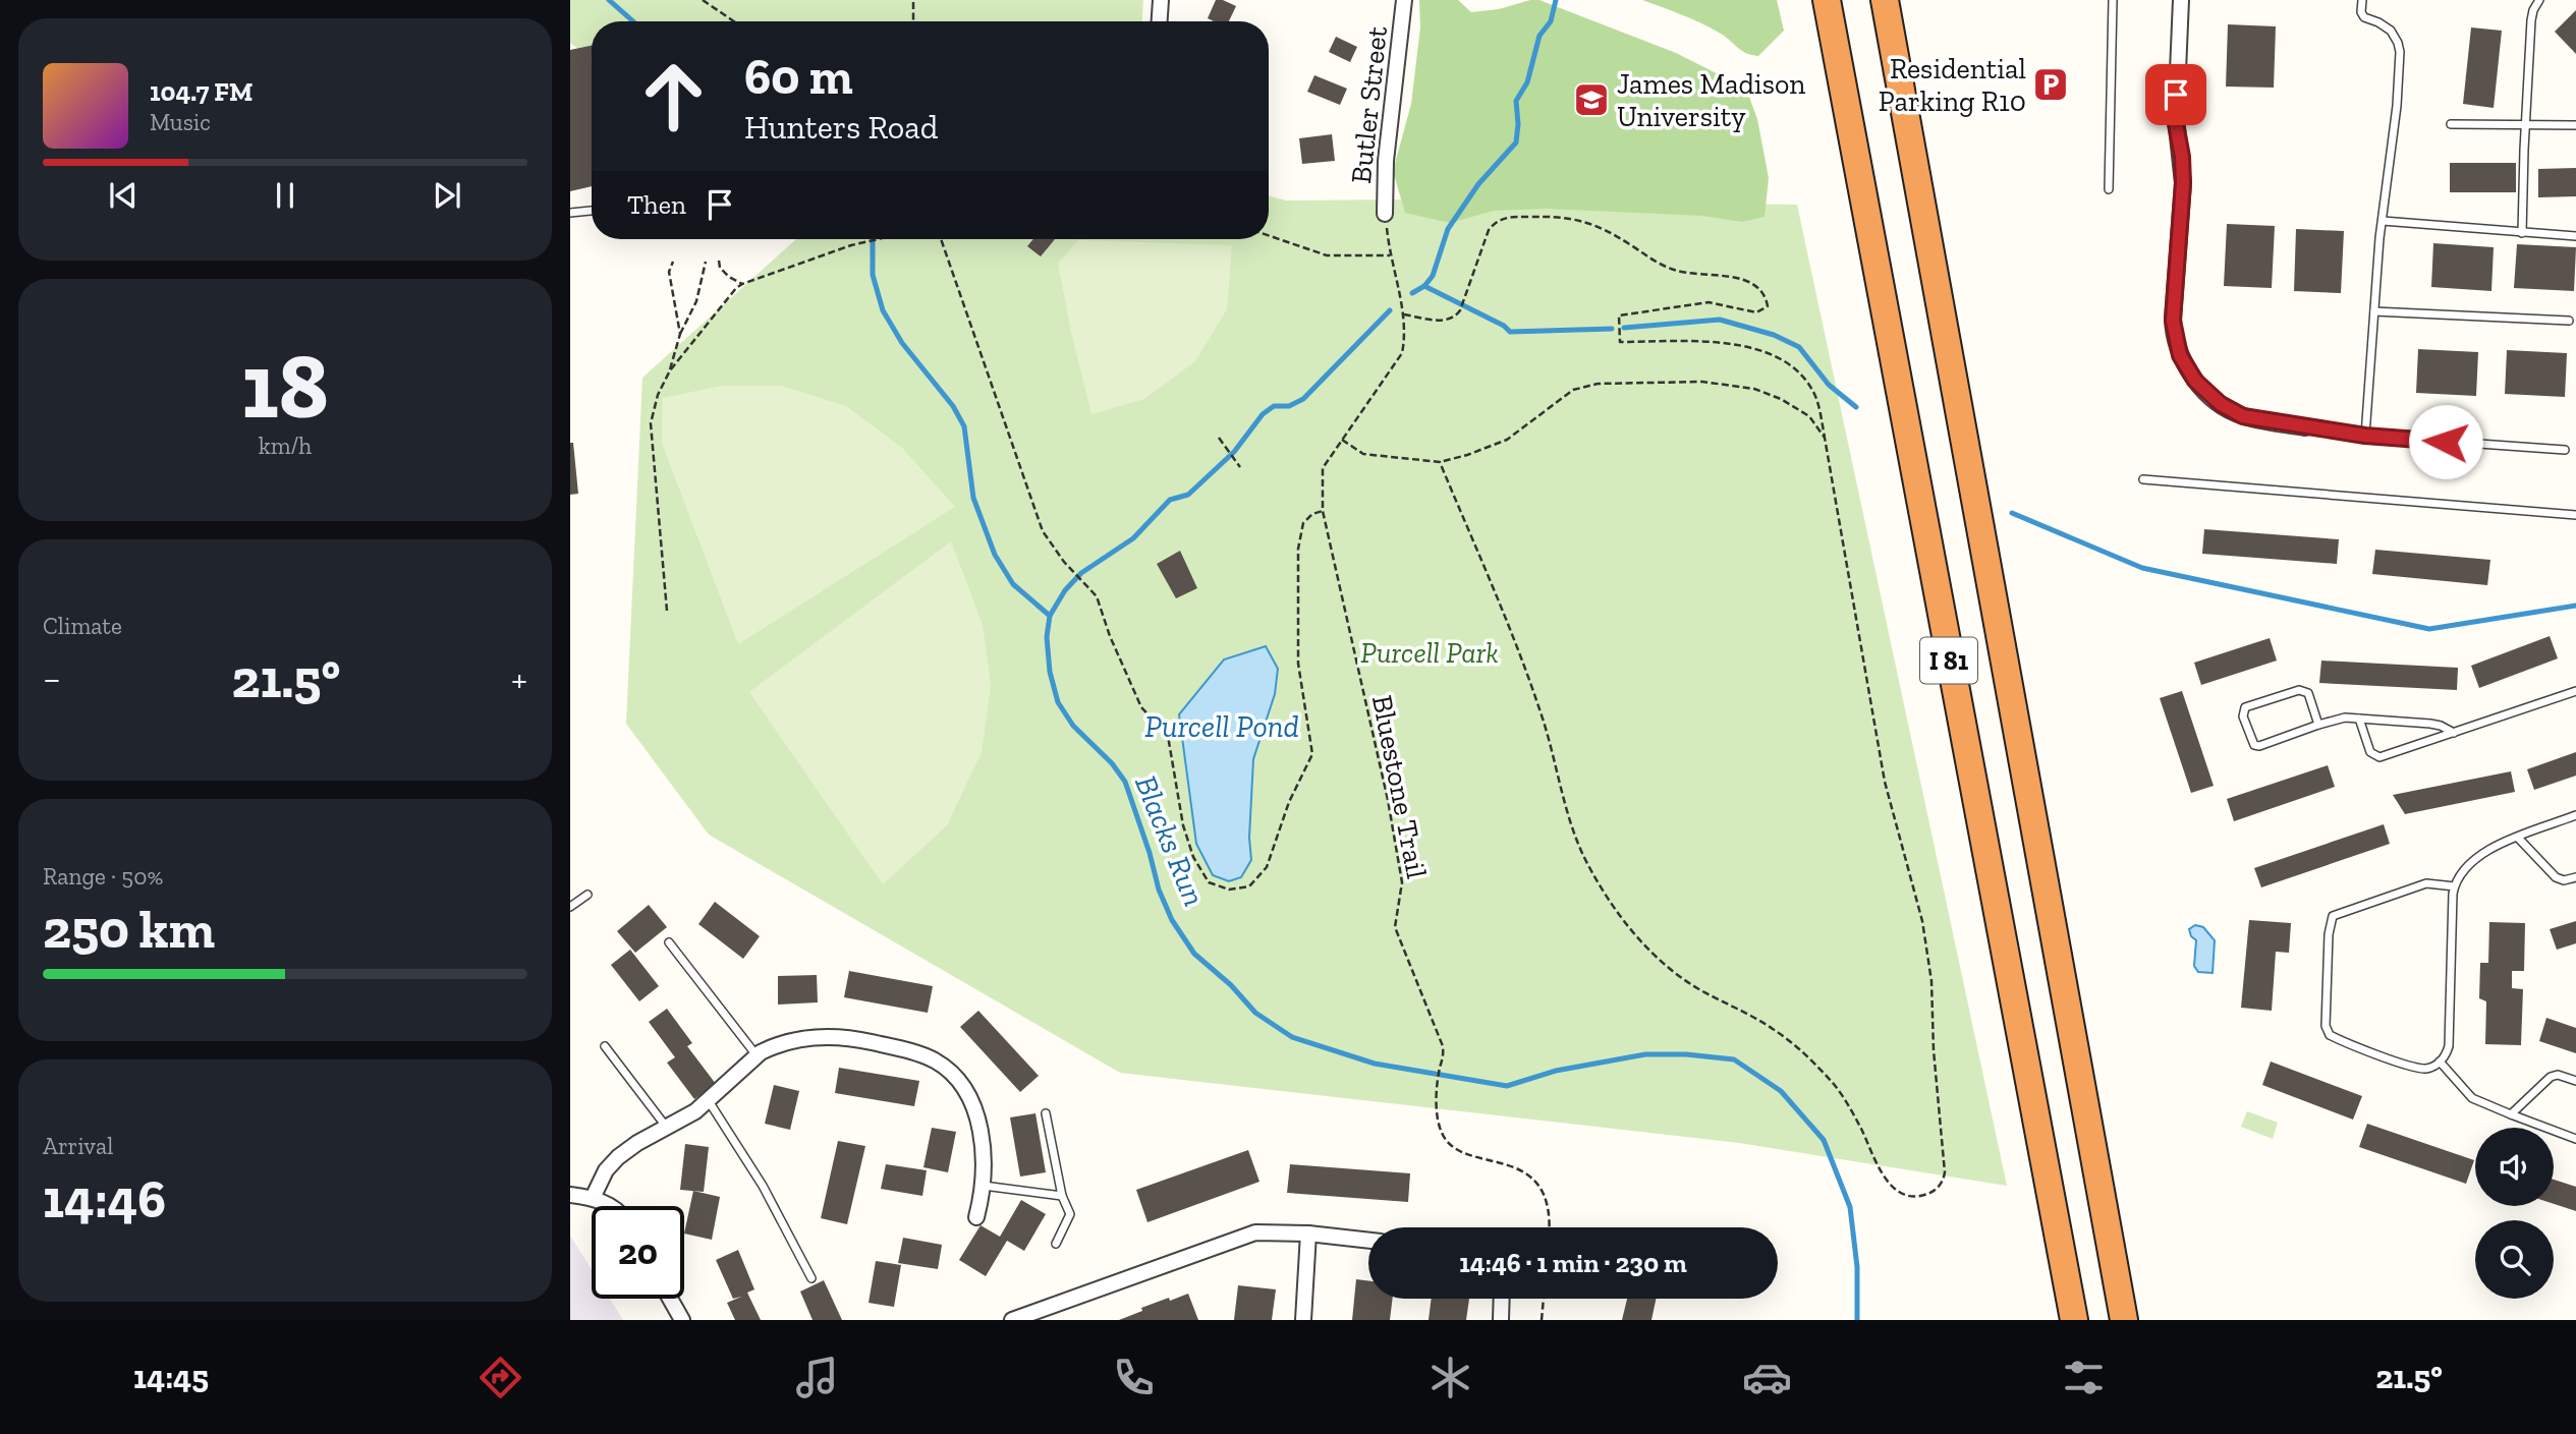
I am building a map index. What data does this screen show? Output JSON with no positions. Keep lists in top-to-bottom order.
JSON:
{
  "streets": {
    "highway": ["I 81"],
    "street": ["Butler Street"],
    "path": ["Bluestone Trail"]
  },
  "crossings": [
    ["Butler Street", "Bluestone Trail"]
  ],
  "water": ["Purcell Pond", "Blacks Run"],
  "parks": ["Purcell Park"],
  "places": {
    "parking": ["Residential Parking R10"],
    "school or university": ["James Madison University"]
  },
  "page": {
    "turn": ["60 m", "Hunters Road"],
    "song": ["104.7 FM", "Music"],
    "then": "Then",
    "tile": [
      ["18", "km/h"],
      "Climate",
      ["Range · 50%", "250 km"],
      ["Arrival", "14:46"]
    ],
    "heat": ["−", "21.5°", "+"],
    "limit": "20",
    "trip": "14:46 · 1 min · 230 m",
    "tabs": ["14:45", "21.5°"]
  }
}
